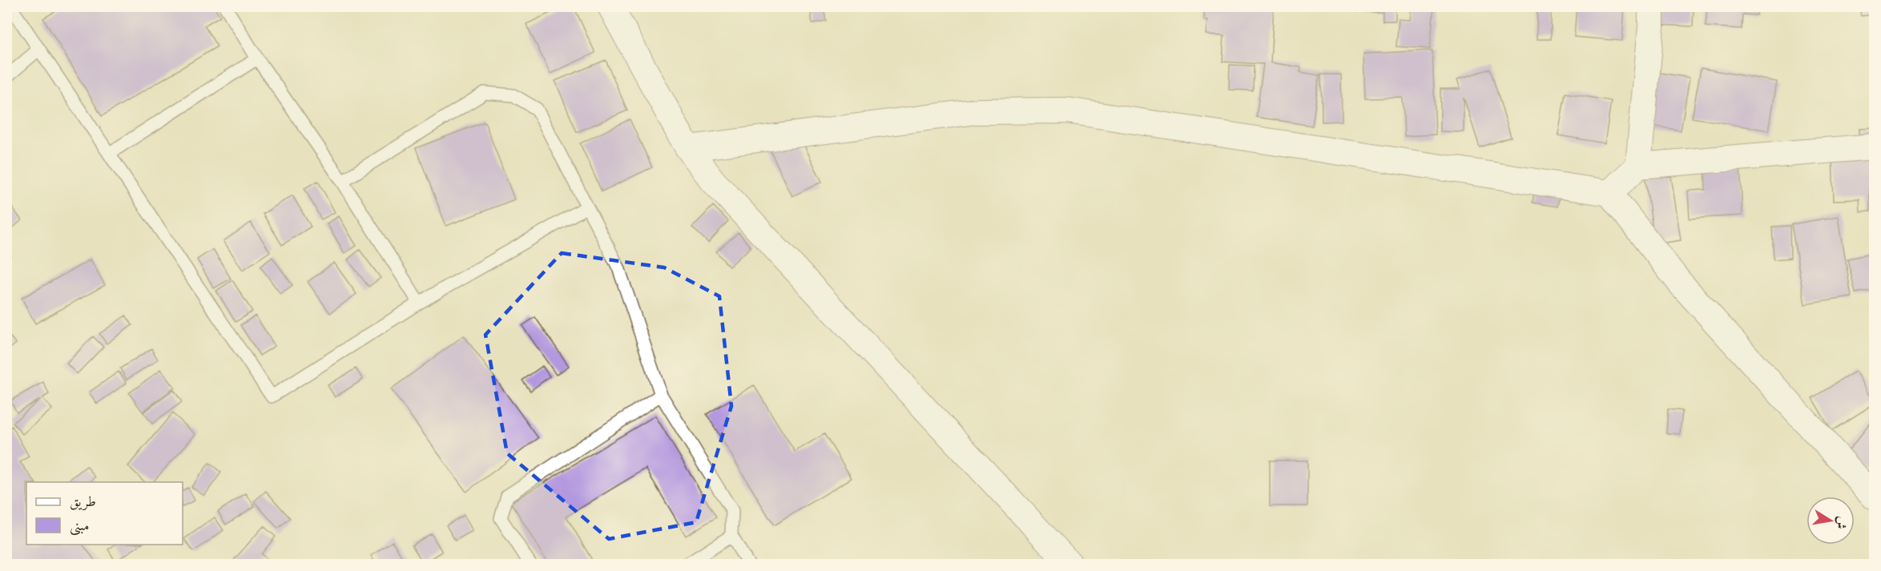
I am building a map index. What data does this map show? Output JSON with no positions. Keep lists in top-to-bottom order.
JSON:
{
  "legend": ["طريق", "مبنى"],
  "north": "right"
}
